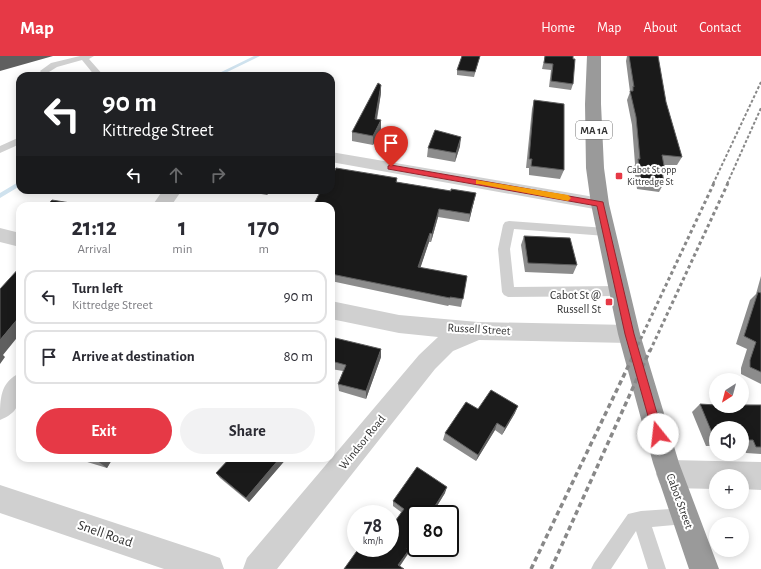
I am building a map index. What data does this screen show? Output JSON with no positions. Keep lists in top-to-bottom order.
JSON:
{
  "streets": {
    "highway": ["MA 1A", "Cabot Street"],
    "street": ["Russell Street", "Windsor Road", "Snell Road"]
  },
  "crossings": [
    ["Russell Street", "Windsor Road"],
    ["Russell Street", "Cabot Street"]
  ],
  "places": {
    "transit": ["Cabot St opp Kittredge St", "Cabot St @ Russell St"]
  },
  "north": "bottom left",
  "page": {
    "header": "Map",
    "nav": [
      "Home",
      "Map",
      "About",
      "Contact"
    ],
    "turn": ["90 m", "Kittredge Street"],
    "eta": [
      "21:12",
      "Arrival",
      "1",
      "min",
      "170",
      "m"
    ],
    "list": [
      {
        "name": "Turn left",
        "note": "Kittredge Street",
        "value": "90 m"
      },
      {
        "name": "Arrive at destination",
        "value": "80 m"
      }
    ],
    "map_buttons": ["+", "−"],
    "buttons": ["Exit", "Share"],
    "speed": "78 km/h",
    "limit": "80"
  }
}
